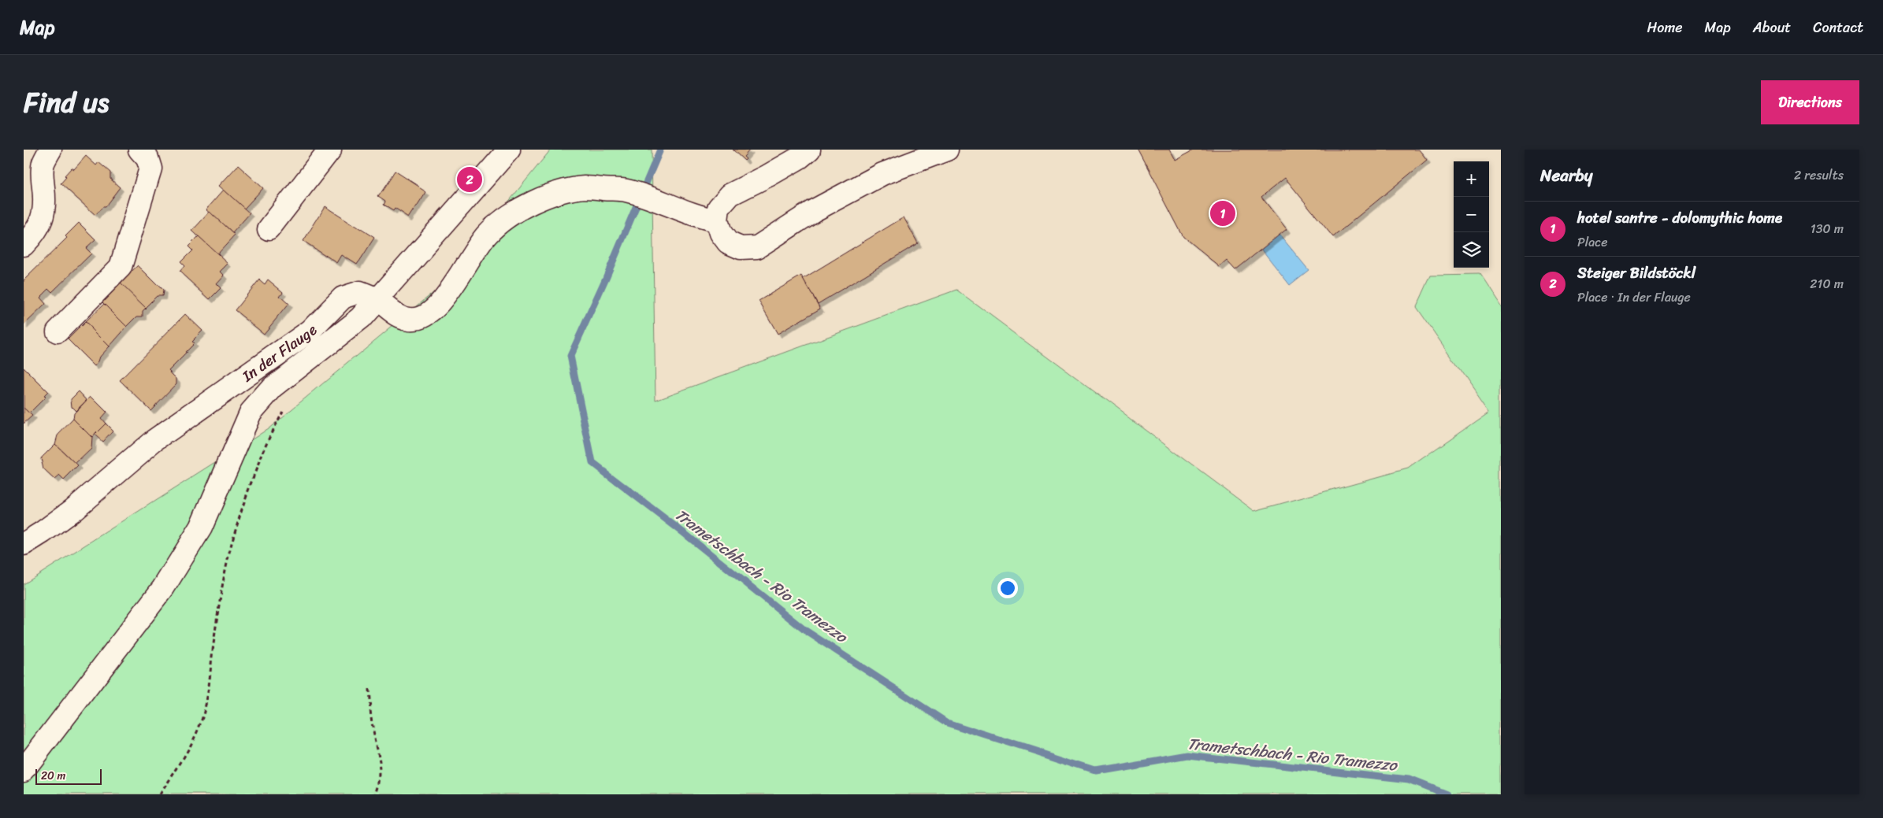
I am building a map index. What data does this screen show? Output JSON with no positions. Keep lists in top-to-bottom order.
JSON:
{
  "streets": {
    "street": ["In der Flauge"]
  },
  "water": ["Trametschbach - Rio Tramezzo"],
  "scale_bar": "20 m",
  "page": {
    "header": "Map",
    "nav": [
      "Home",
      "Map",
      "About",
      "Contact"
    ],
    "title": "Find us",
    "buttons": "Directions",
    "heading": ["Nearby", "2 results"],
    "map_buttons": ["+", "−"],
    "pins": ["2", "1"],
    "list": [
      {
        "mark": "1",
        "name": "hotel santre - dolomythic home",
        "note": "Place",
        "value": "130 m"
      },
      {
        "mark": "2",
        "name": "Steiger Bildstöckl",
        "note": "Place · In der Flauge",
        "value": "210 m"
      }
    ],
    "scale": "20 m"
  }
}
